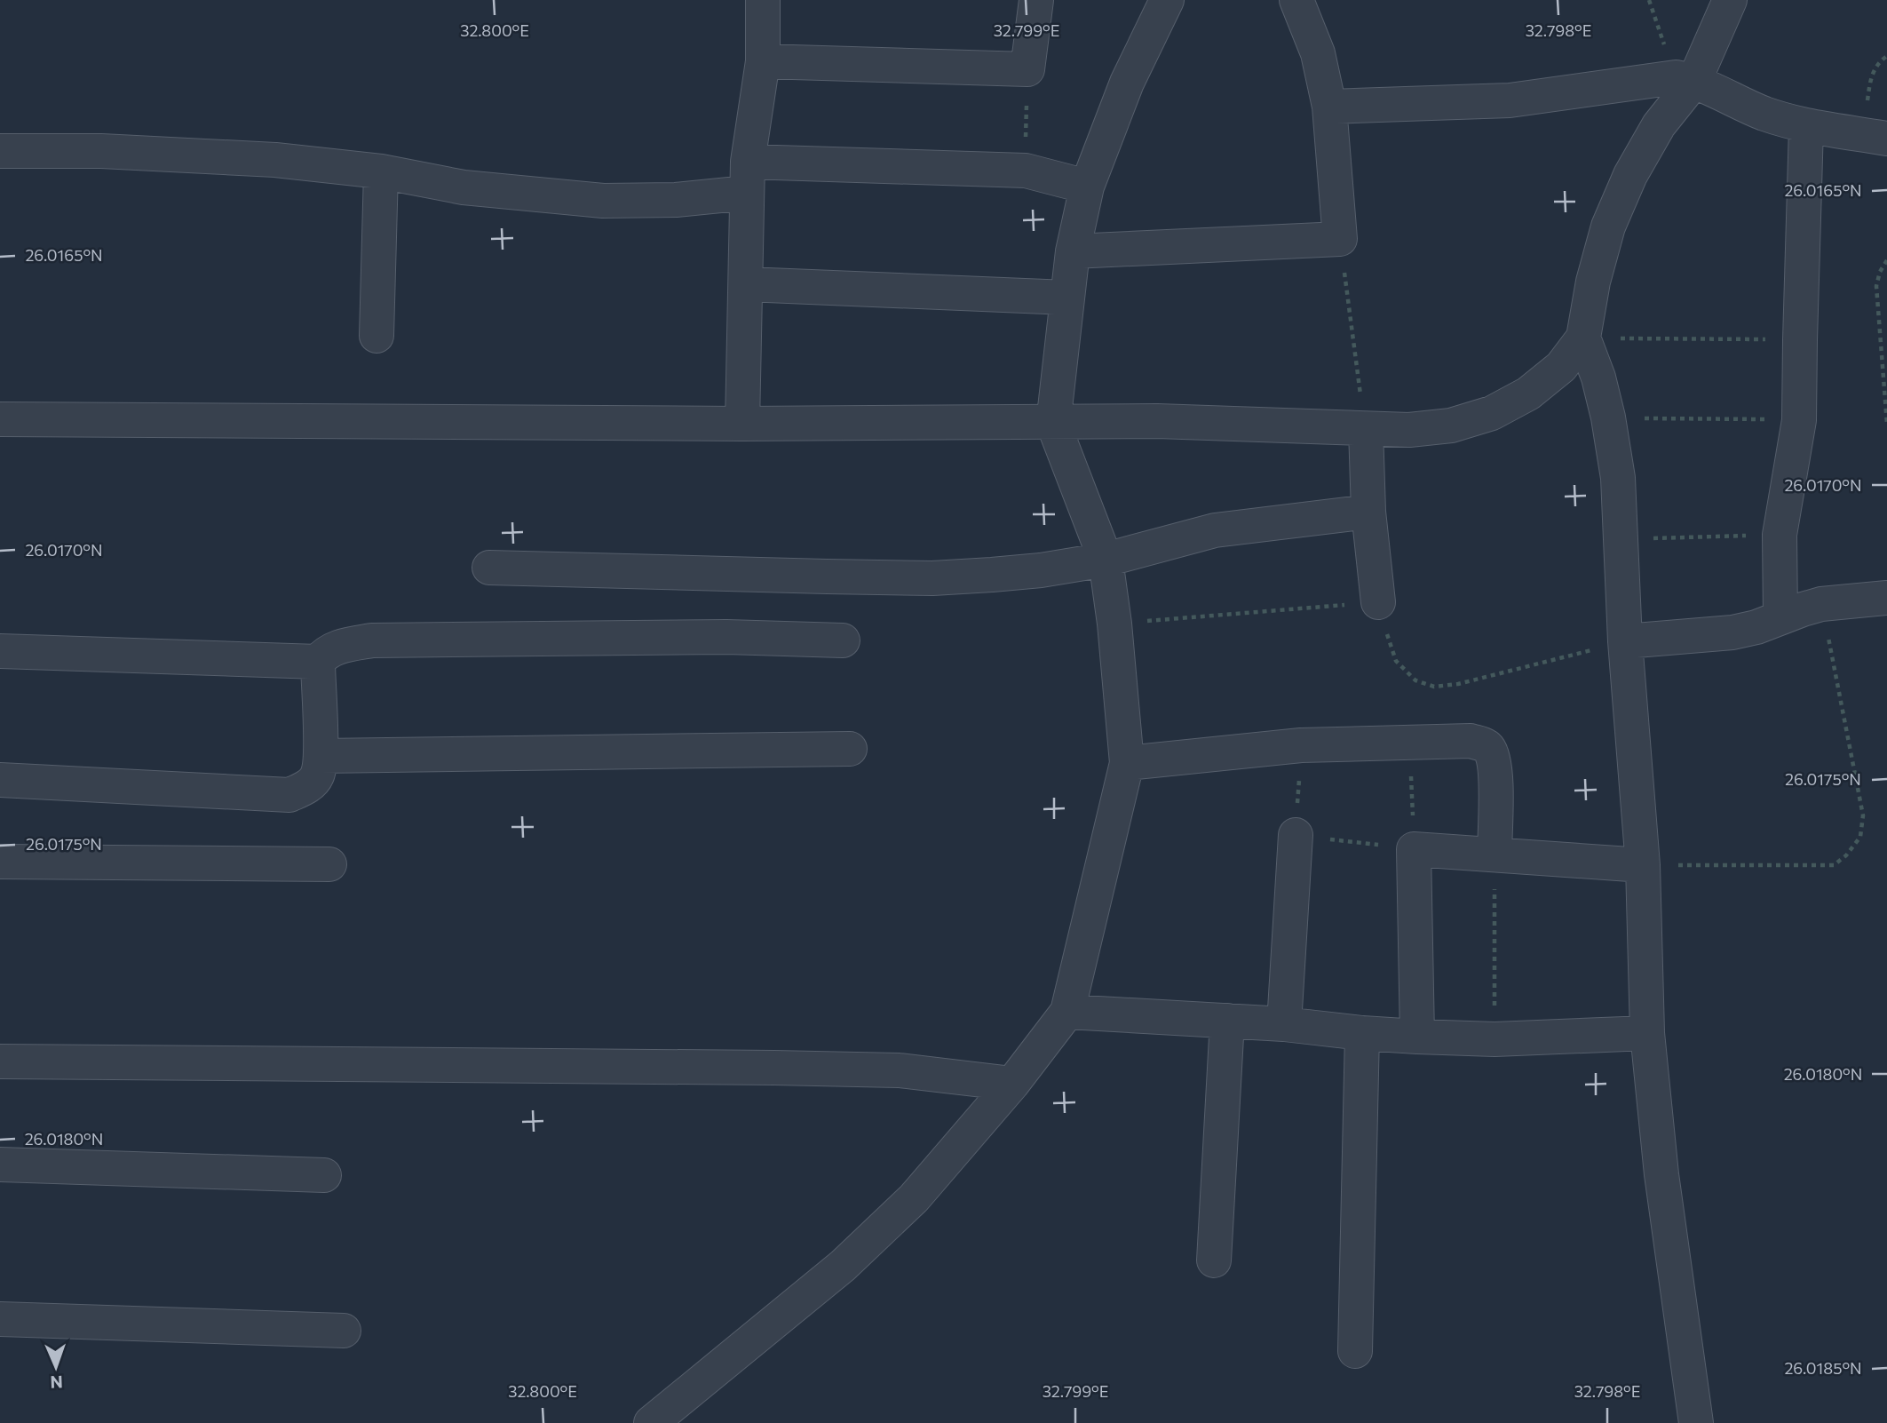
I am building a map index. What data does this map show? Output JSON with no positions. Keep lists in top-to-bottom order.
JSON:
{
  "north": "bottom",
  "coordinates": [
    "32.800°E",
    "32.799°E",
    "32.798°E",
    "26.0165°N",
    "26.0170°N",
    "26.0175°N",
    "26.0180°N",
    "26.0185°N"
  ]
}
